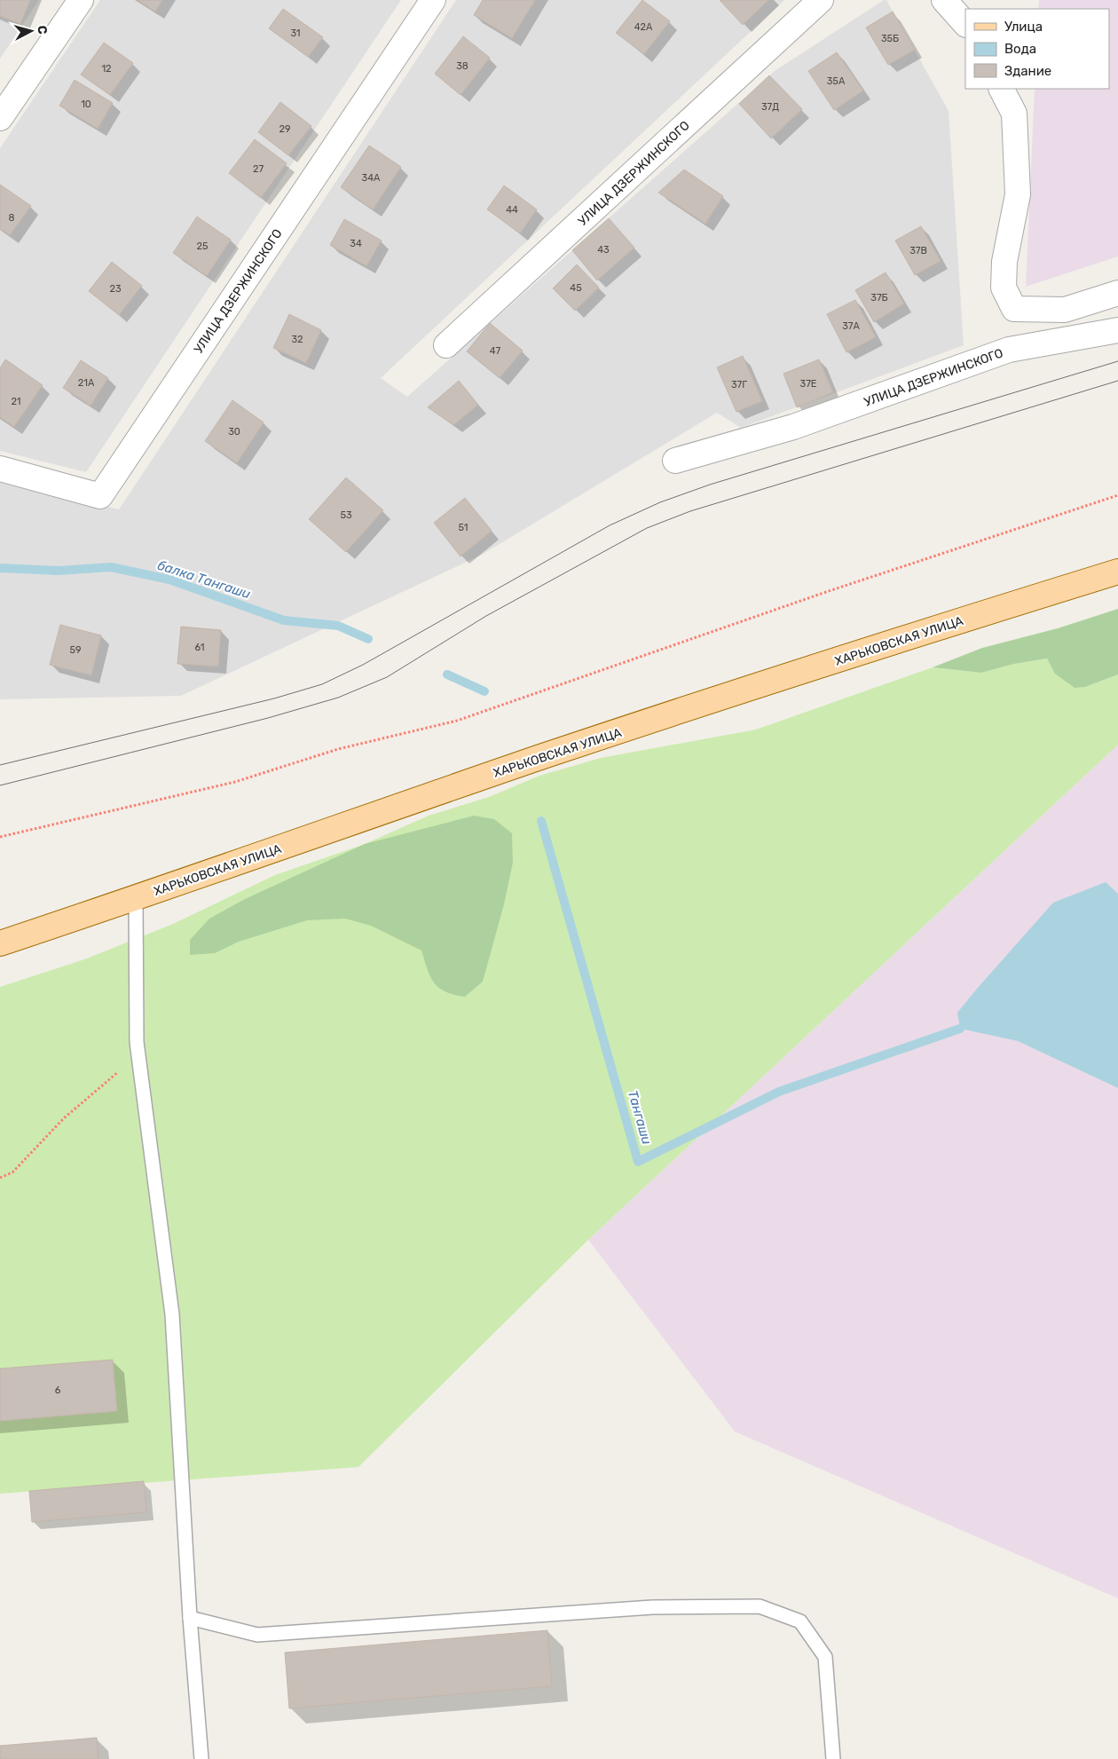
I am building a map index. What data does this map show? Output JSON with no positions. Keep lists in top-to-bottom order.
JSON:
{
  "streets": {
    "main road": ["ХАРЬКОВСКАЯ УЛИЦА"],
    "street": ["УЛИЦА ДЗЕРЖИНСКОГО"]
  },
  "water": ["балка Тангаши", "Тангаши"],
  "house_numbers": [
    "42А",
    "31",
    "35Б",
    "38",
    "12",
    "35А",
    "10",
    "37Д",
    "29",
    "27",
    "34А",
    "44",
    "8",
    "34",
    "25",
    "43",
    "37В",
    "45",
    "23",
    "37Б",
    "37А",
    "32",
    "47",
    "21А",
    "37Е",
    "37Г",
    "21",
    "30",
    "53",
    "51",
    "61",
    "59",
    "6"
  ],
  "legend": ["Улица", "Вода", "Здание"],
  "north": "right"
}
